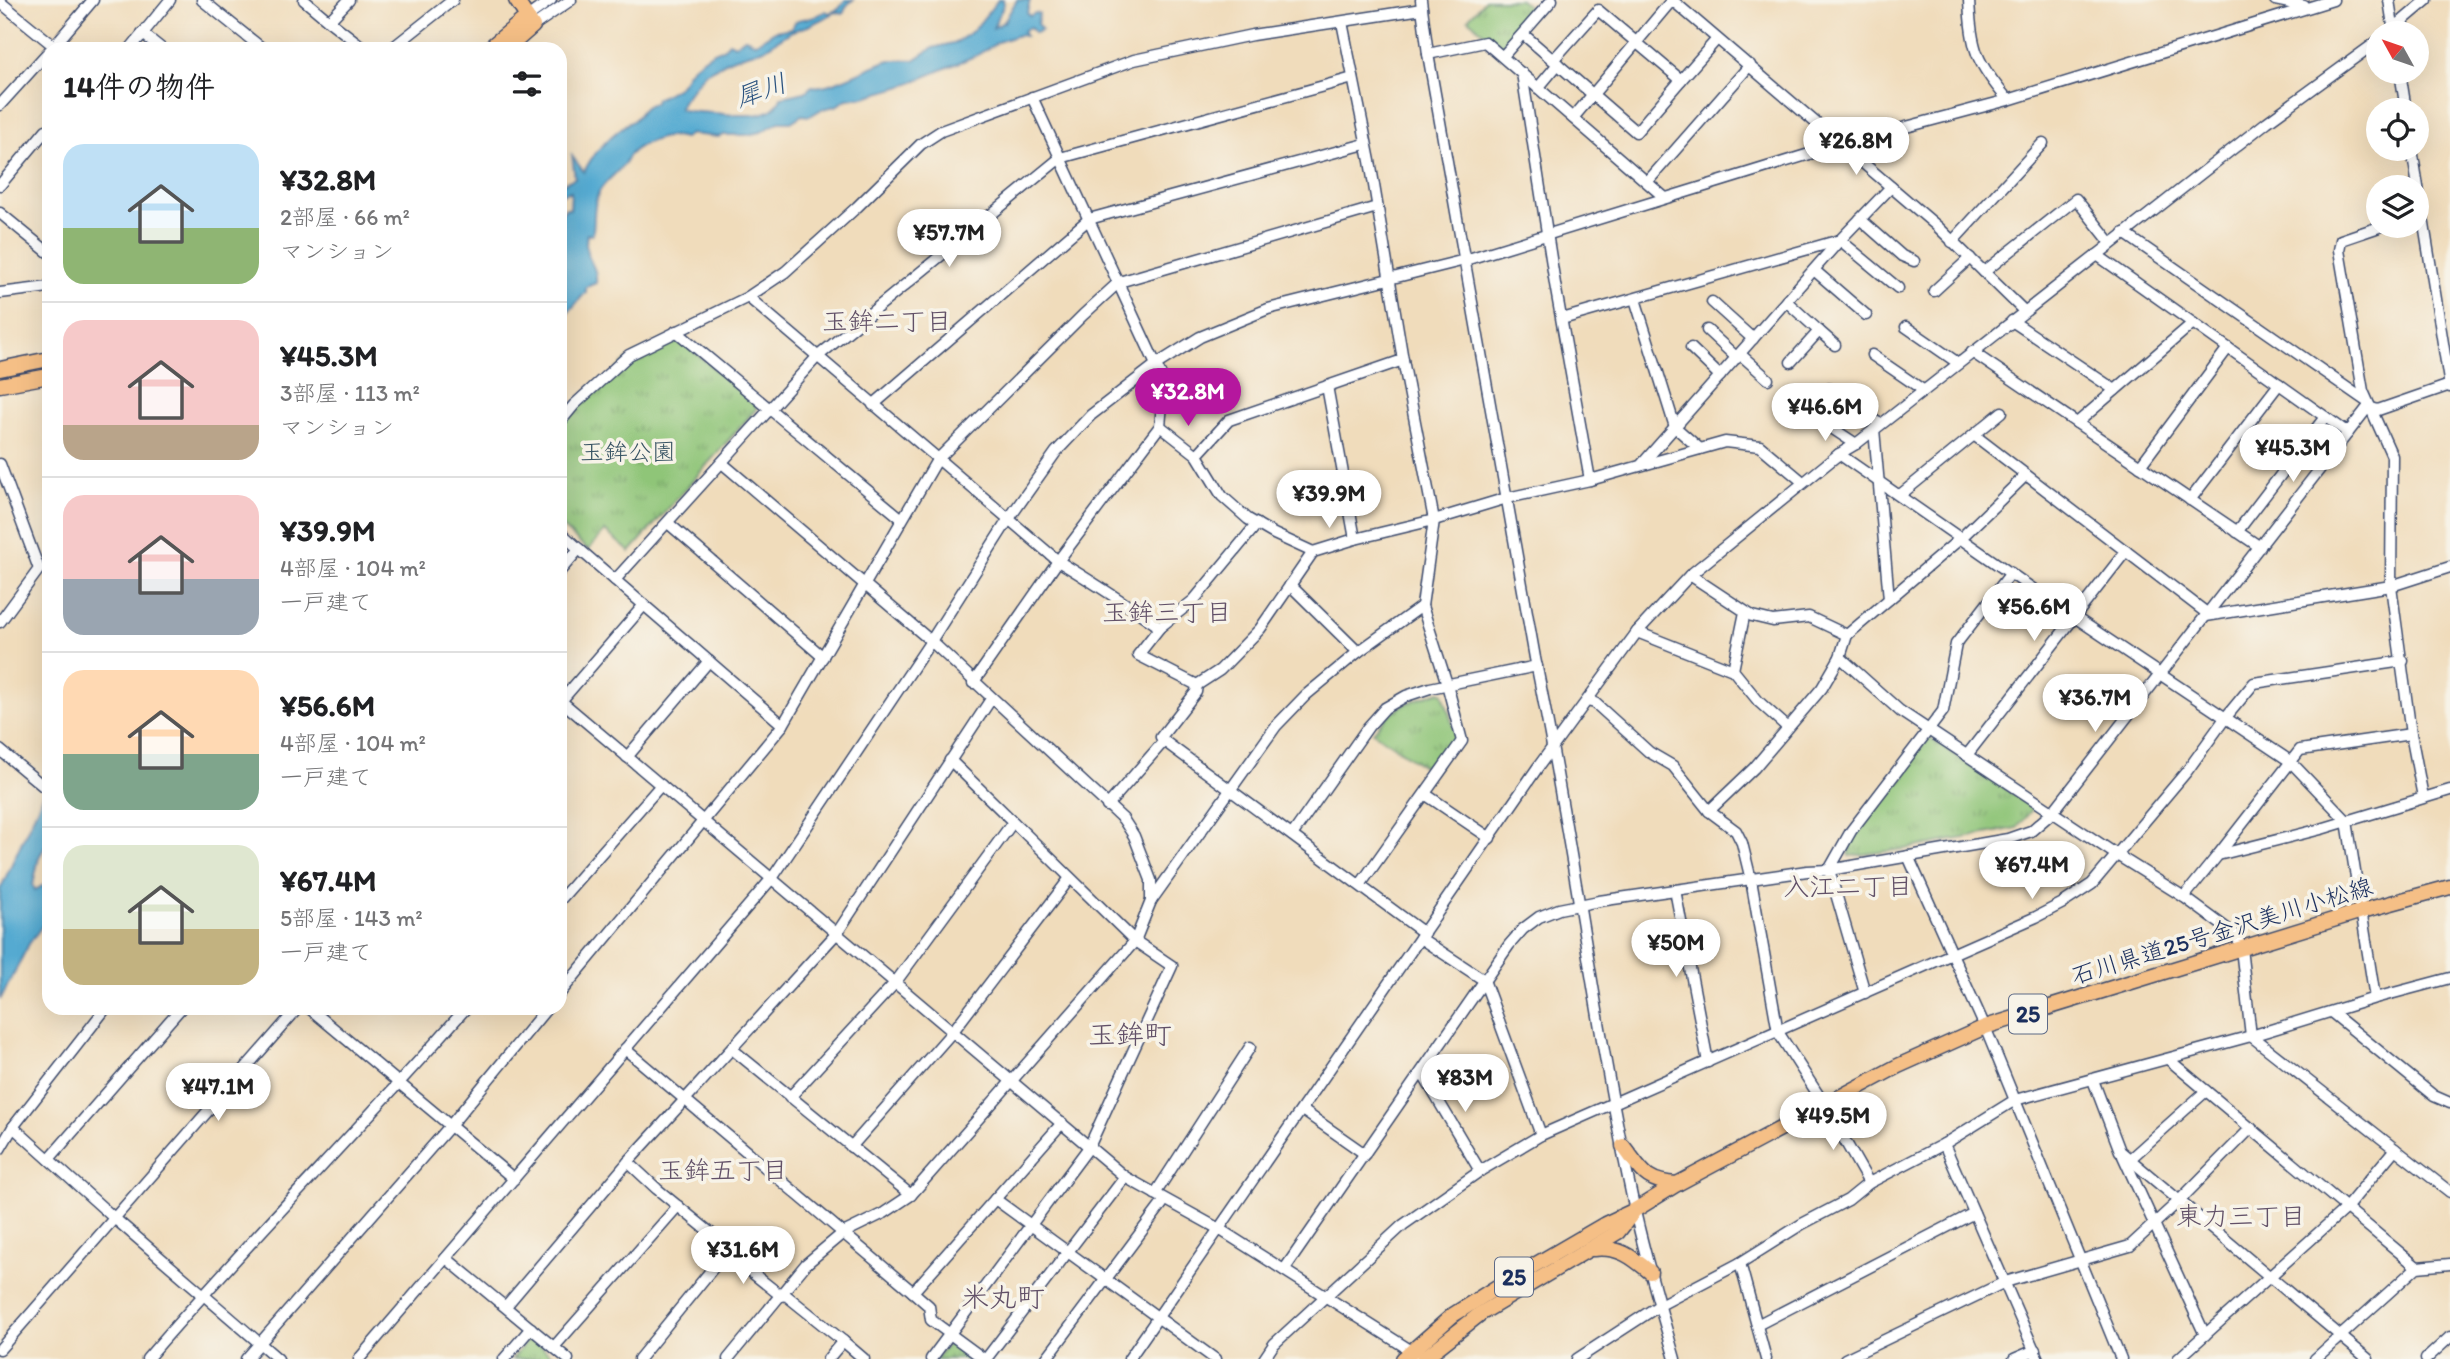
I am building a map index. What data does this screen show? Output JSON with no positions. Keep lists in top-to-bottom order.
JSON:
{
  "streets": {
    "main road": ["石川県道25号金沢美川小松線", "25"]
  },
  "districts": [
    "玉鉾二丁目",
    "玉鉾三丁目",
    "入江二丁目",
    "玉鉾町",
    "玉鉾五丁目",
    "東力三丁目",
    "米丸町"
  ],
  "water": ["犀川"],
  "parks": ["玉鉾公園"],
  "north": "top left",
  "page": {
    "heading": "14件の物件",
    "price": [
      "¥26.8M",
      "¥57.7M",
      "¥32.8M",
      "¥46.6M",
      "¥45.3M",
      "¥39.9M",
      "¥56.6M",
      "¥36.7M",
      "¥67.4M",
      "¥50M",
      "¥83M",
      "¥47.1M",
      "¥49.5M",
      "¥31.6M"
    ],
    "list": [
      {
        "name": "¥32.8M",
        "note": "2部屋 · 66 m² · マンション"
      },
      {
        "name": "¥45.3M",
        "note": "3部屋 · 113 m² · マンション"
      },
      {
        "name": "¥39.9M",
        "note": "4部屋 · 104 m² · 一戸建て"
      },
      {
        "name": "¥56.6M",
        "note": "4部屋 · 104 m² · 一戸建て"
      },
      {
        "name": "¥67.4M",
        "note": "5部屋 · 143 m² · 一戸建て"
      }
    ]
  }
}
